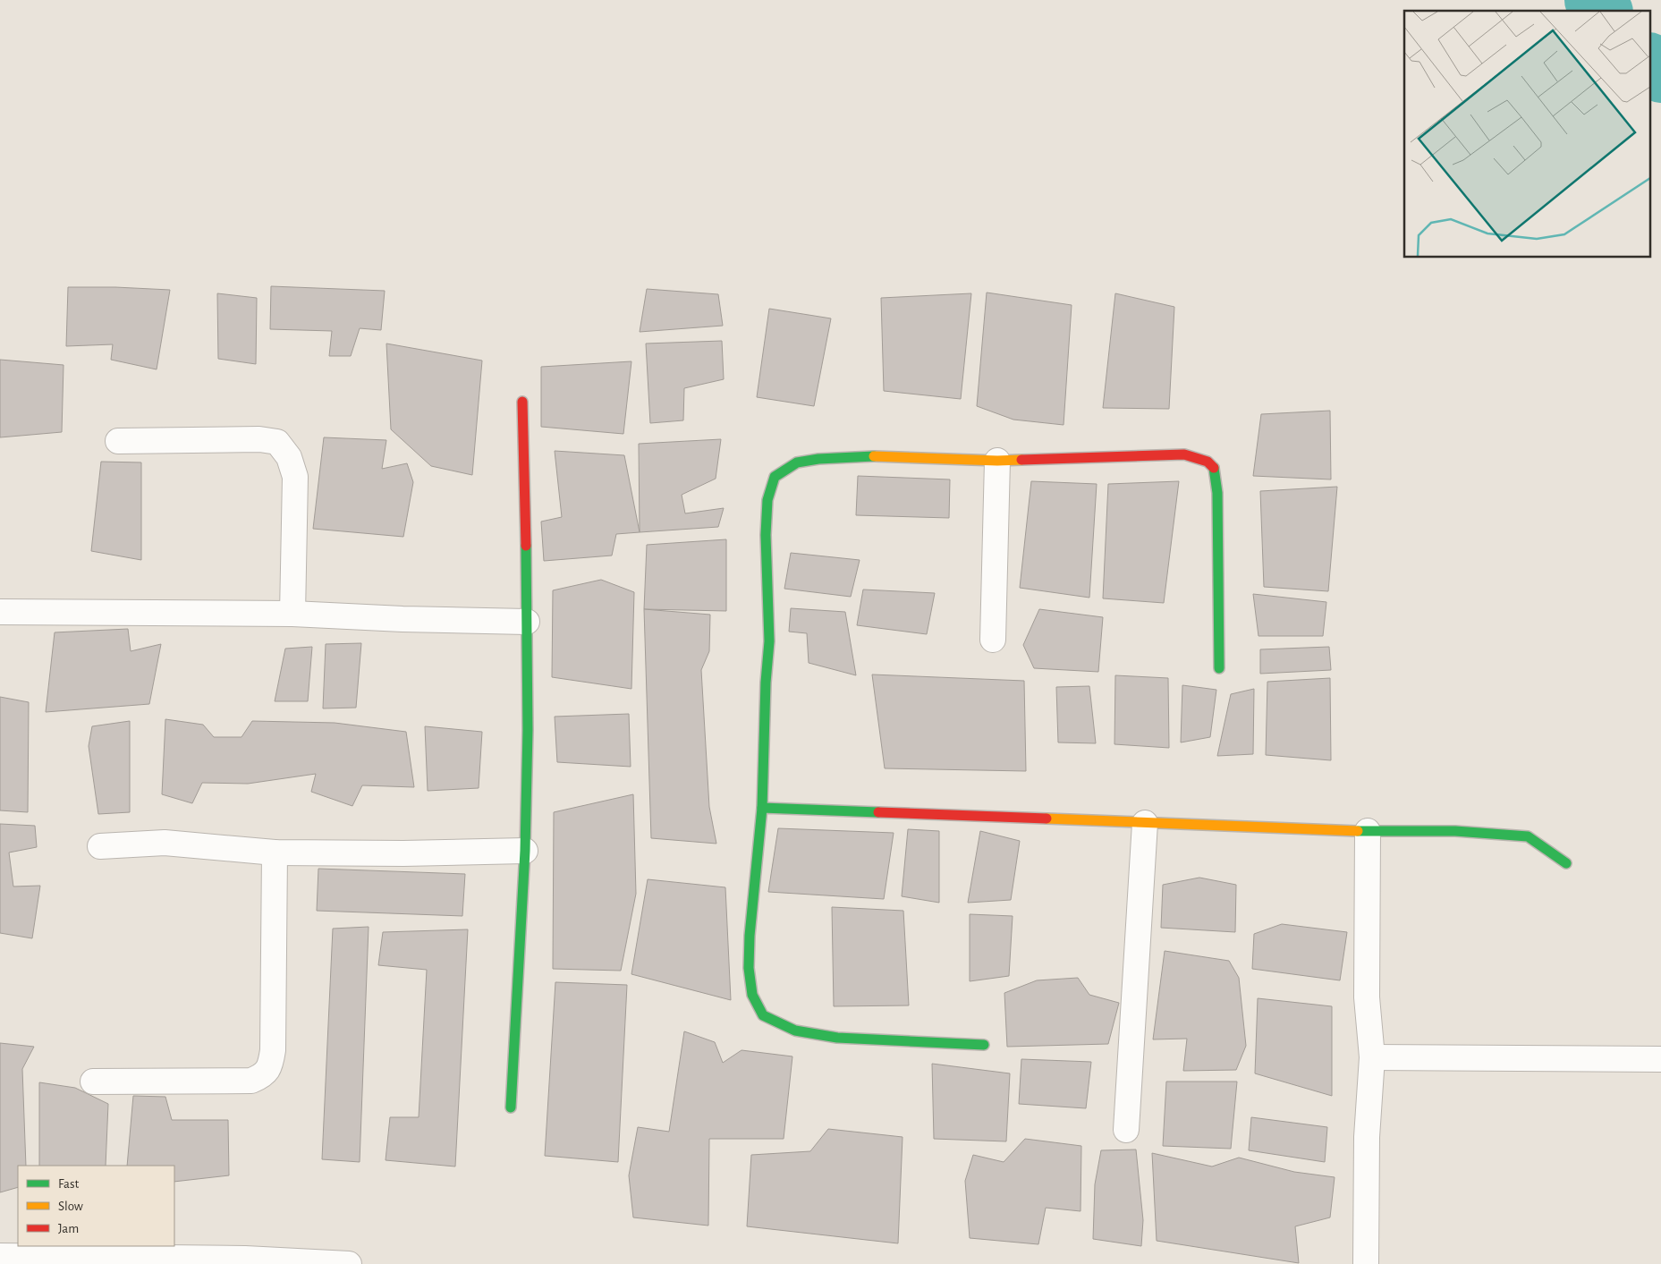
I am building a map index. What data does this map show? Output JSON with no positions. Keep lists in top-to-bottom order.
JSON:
{
  "legend": ["Fast", "Slow", "Jam"]
}
